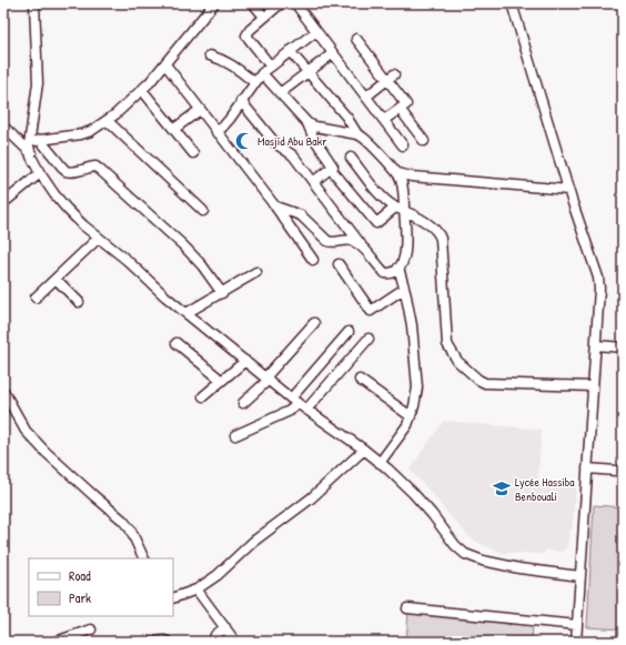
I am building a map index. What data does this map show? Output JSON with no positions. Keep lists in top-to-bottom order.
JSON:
{
  "places": {
    "mosque": ["Masjid Abu Bakr"],
    "school or university": ["Lycée Hassiba Benbouali"]
  },
  "legend": ["Road", "Park"]
}
